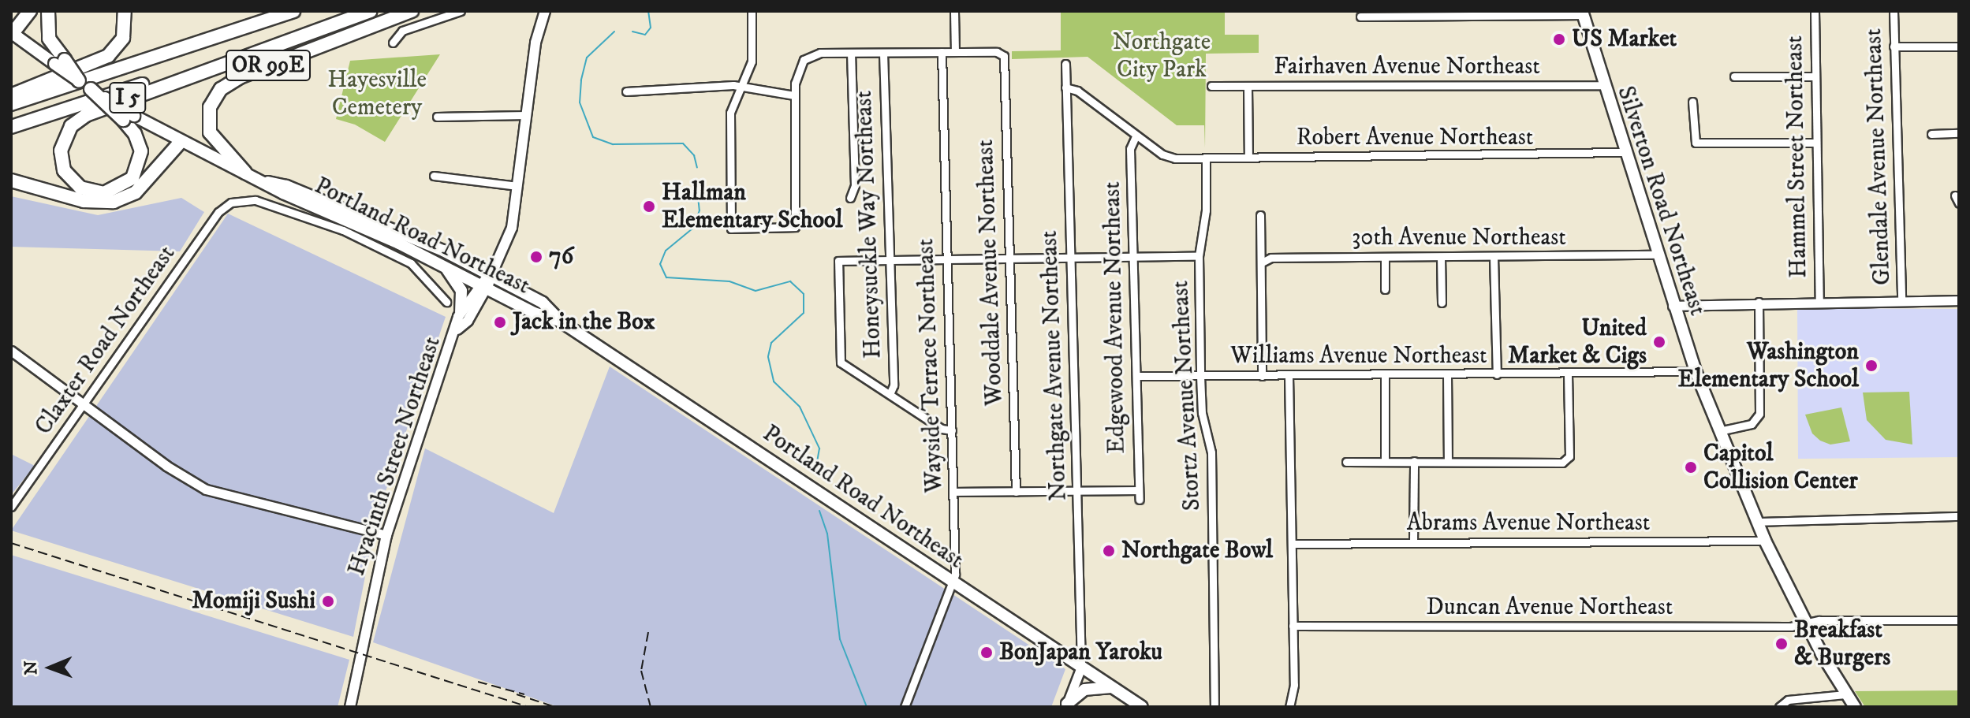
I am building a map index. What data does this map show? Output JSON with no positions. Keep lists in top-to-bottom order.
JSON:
{
  "streets": {
    "highway": ["OR 99E", "I 5"],
    "main road": ["Silverton Road Northeast", "Portland Road Northeast", "Hyacinth Street Northeast"],
    "street": [
      "Fairhaven Avenue Northeast",
      "Robert Avenue Northeast",
      "Hammel Street Northeast",
      "Glendale Avenue Northeast",
      "Honeysuckle Way Northeast",
      "30th Avenue Northeast",
      "Wooddale Avenue Northeast",
      "Edgewood Avenue Northeast",
      "Claxter Road Northeast",
      "Williams Avenue Northeast",
      "Wayside Terrace Northeast",
      "Northgate Avenue Northeast",
      "Stortz Avenue Northeast",
      "Abrams Avenue Northeast",
      "Duncan Avenue Northeast"
    ]
  },
  "crossings": [
    ["OR 99E", "Portland Road Northeast"],
    ["Fairhaven Avenue Northeast", "Silverton Road Northeast"],
    ["I 5", "Portland Road Northeast"],
    ["Robert Avenue Northeast", "Silverton Road Northeast"],
    ["Robert Avenue Northeast", "Edgewood Avenue Northeast"],
    ["Robert Avenue Northeast", "Northgate Avenue Northeast"],
    ["Robert Avenue Northeast", "Stortz Avenue Northeast"],
    ["Silverton Road Northeast", "30th Avenue Northeast"],
    ["Silverton Road Northeast", "Williams Avenue Northeast"],
    ["Silverton Road Northeast", "Abrams Avenue Northeast"],
    ["Silverton Road Northeast", "Duncan Avenue Northeast"],
    ["Portland Road Northeast", "Wayside Terrace Northeast"],
    ["Portland Road Northeast", "Northgate Avenue Northeast"],
    ["Portland Road Northeast", "Hyacinth Street Northeast"],
    ["Edgewood Avenue Northeast", "Williams Avenue Northeast"],
    ["Williams Avenue Northeast", "Stortz Avenue Northeast"]
  ],
  "parks": ["Northgate City Park", "Hayesville Cemetery"],
  "places": [
    "US Market",
    "Hallman Elementary School",
    "76",
    "Jack in the Box",
    "United Market & Cigs",
    "Washington Elementary School",
    "Capitol Collision Center",
    "Northgate Bowl",
    "Momiji Sushi",
    "Breakfast & Burgers",
    "BonJapan Yaroku"
  ],
  "north": "left"
}
